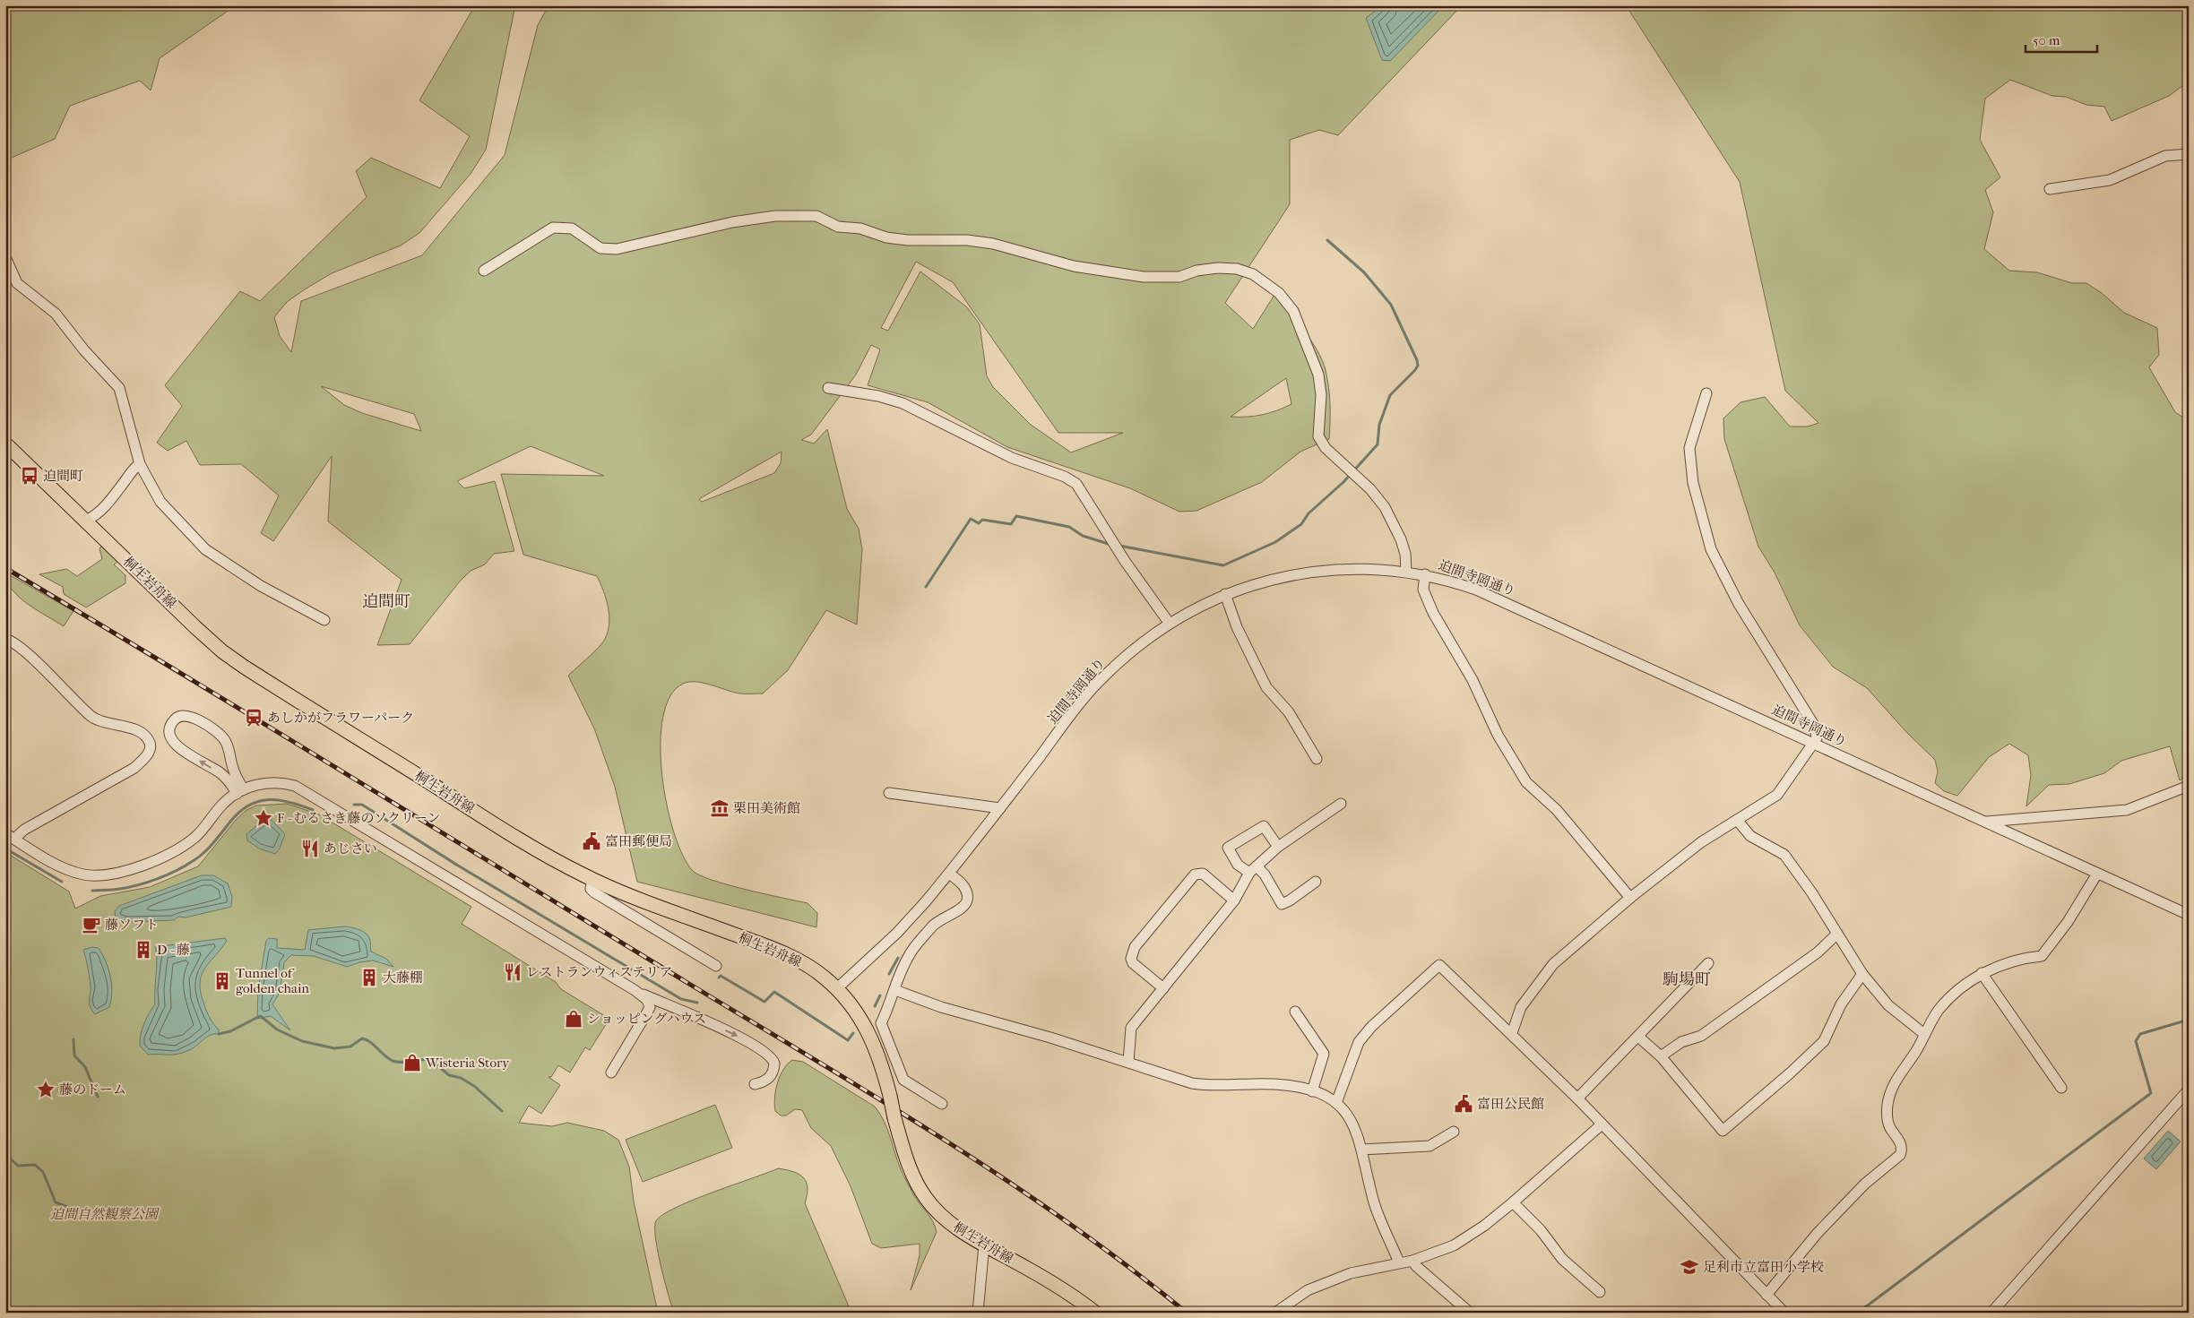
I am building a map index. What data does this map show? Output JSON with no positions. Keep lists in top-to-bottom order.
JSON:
{
  "streets": {
    "main road": ["桐生岩舟線"],
    "street": ["迫間寺岡通り"]
  },
  "crossings": [
    ["迫間寺岡通り", "桐生岩舟線"]
  ],
  "districts": ["迫間町", "駒場町"],
  "parks": ["迫間自然観察公園"],
  "places": {
    "bus stop": ["迫間町"],
    "station": ["あしかがフラワーパーク"],
    "museum": ["栗田美術館"],
    "place": ["F - むるさき藤のソクリーン", "藤のドーム"],
    "public building": ["富田郵便局", "富田公民館"],
    "restaurant": ["あじさい", "レストランウィステリア"],
    "cafe": ["藤ソフト"],
    "building": ["D - 藤", "大藤棚", "Tunnel of golden chain"],
    "shop": ["ショッピングハウス", "Wisteria Story"],
    "school or university": ["足利市立富田小学校"]
  },
  "scale_bar": "50 m"
}
